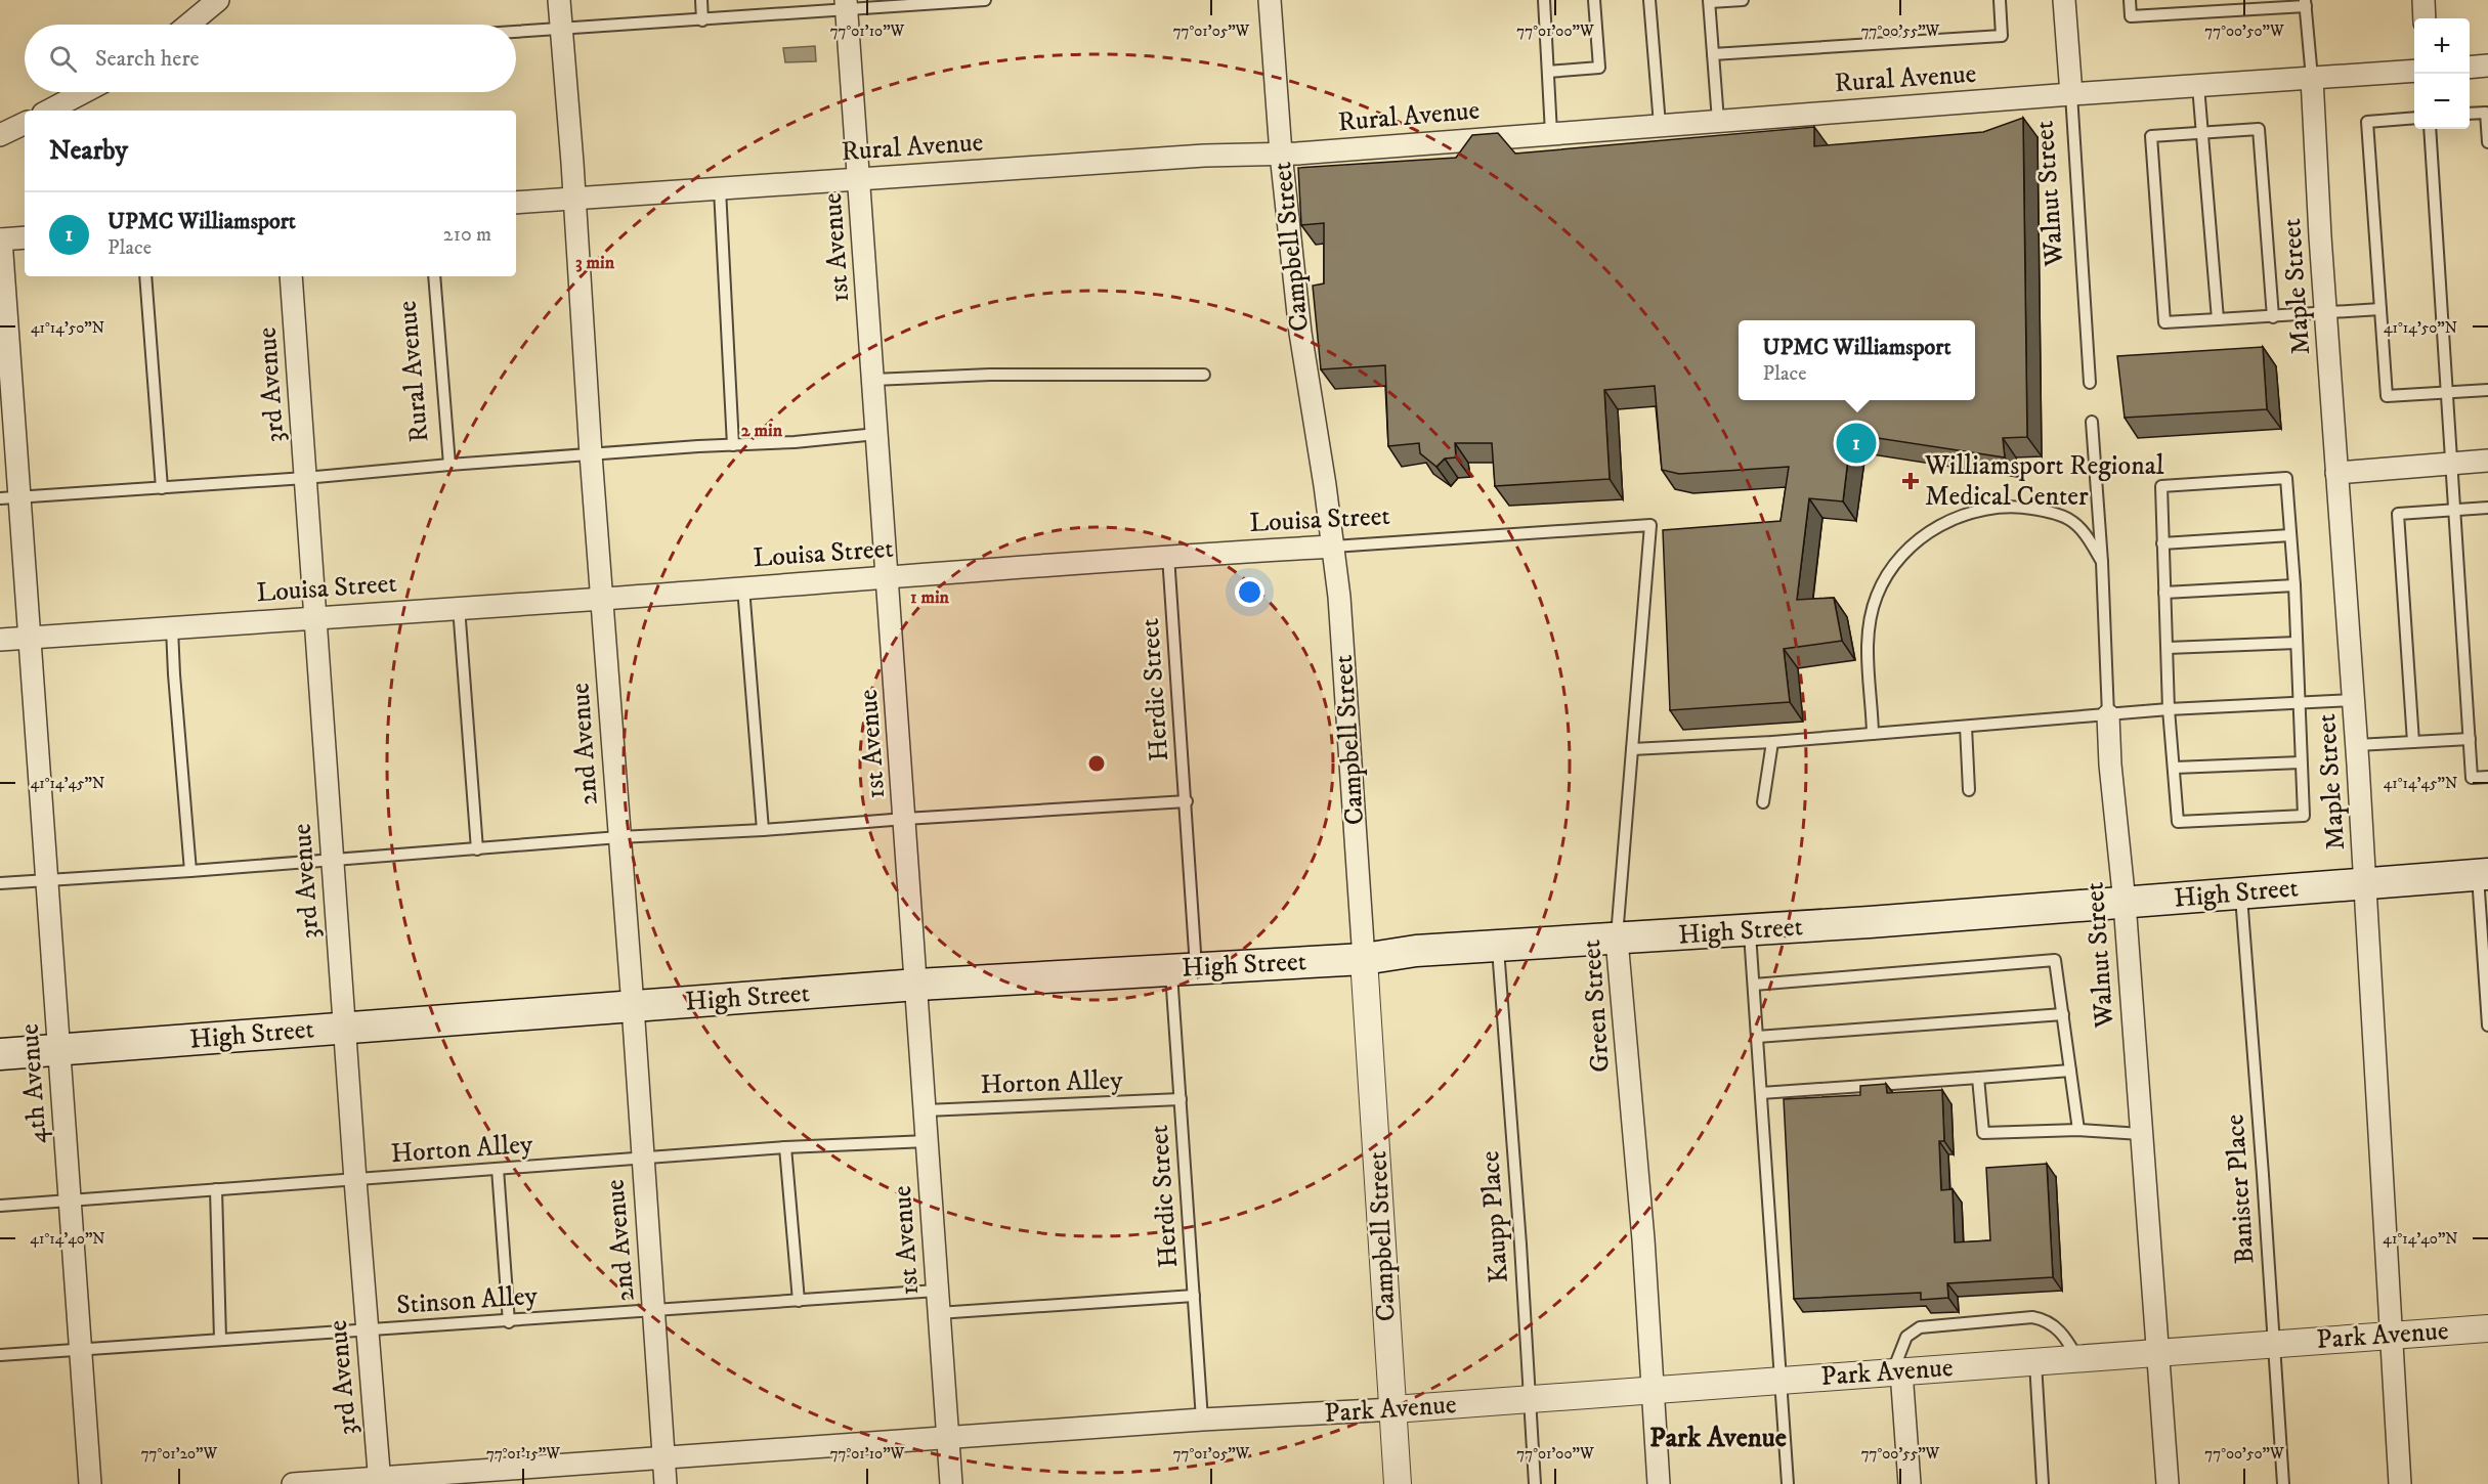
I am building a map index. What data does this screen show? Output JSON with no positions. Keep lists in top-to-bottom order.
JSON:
{
  "streets": {
    "main road": ["High Street"],
    "street": [
      "Rural Avenue",
      "Walnut Street",
      "Campbell Street",
      "1st Avenue",
      "Maple Street",
      "3rd Avenue",
      "Louisa Street",
      "2nd Avenue",
      "Green Street",
      "4th Avenue",
      "Park Avenue"
    ],
    "lane": [
      "Herdic Street",
      "Horton Alley",
      "Banister Place",
      "Kaupp Place",
      "Stinson Alley"
    ]
  },
  "crossings": [
    ["Rural Avenue", "Walnut Street"],
    ["Rural Avenue", "Campbell Street"],
    ["Rural Avenue", "1st Avenue"],
    ["Rural Avenue", "Maple Street"],
    ["Rural Avenue", "2nd Avenue"],
    ["Walnut Street", "High Street"],
    ["Walnut Street", "Park Avenue"],
    ["Campbell Street", "Louisa Street"],
    ["Campbell Street", "High Street"],
    ["Campbell Street", "Park Avenue"],
    ["1st Avenue", "Louisa Street"],
    ["1st Avenue", "High Street"],
    ["1st Avenue", "Horton Alley"],
    ["1st Avenue", "Stinson Alley"],
    ["1st Avenue", "Park Avenue"],
    ["Maple Street", "High Street"],
    ["Maple Street", "Park Avenue"],
    ["3rd Avenue", "Louisa Street"],
    ["3rd Avenue", "High Street"],
    ["3rd Avenue", "Horton Alley"],
    ["3rd Avenue", "Stinson Alley"],
    ["3rd Avenue", "Park Avenue"],
    ["Louisa Street", "Herdic Street"],
    ["Louisa Street", "2nd Avenue"],
    ["Louisa Street", "Green Street"],
    ["Louisa Street", "4th Avenue"],
    ["Herdic Street", "High Street"],
    ["Herdic Street", "Horton Alley"],
    ["Herdic Street", "Park Avenue"],
    ["2nd Avenue", "High Street"],
    ["2nd Avenue", "Horton Alley"],
    ["2nd Avenue", "Stinson Alley"],
    ["2nd Avenue", "Park Avenue"],
    ["High Street", "Green Street"],
    ["High Street", "4th Avenue"],
    ["High Street", "Banister Place"],
    ["High Street", "Kaupp Place"],
    ["Green Street", "Park Avenue"],
    ["Horton Alley", "4th Avenue"],
    ["4th Avenue", "Stinson Alley"],
    ["Banister Place", "Park Avenue"],
    ["Kaupp Place", "Park Avenue"]
  ],
  "districts": ["Park Avenue"],
  "places": {
    "health": ["Williamsport Regional Medical Center"]
  },
  "page": {
    "map_buttons": ["+", "−"],
    "search": "Search here",
    "heading": "Nearby",
    "list": [
      {
        "mark": "1",
        "name": "UPMC Williamsport",
        "note": "Place",
        "value": "210 m"
      }
    ],
    "popup": ["UPMC Williamsport", "Place"],
    "pins": "1"
  },
  "coordinates": [
    "77°01'10\"W",
    "77°01'05\"W",
    "77°01'00\"W",
    "77°00'55\"W",
    "77°00'50\"W",
    "41°14'50\"N",
    "41°14'45\"N",
    "41°14'40\"N",
    "77°01'20\"W",
    "77°01'15\"W"
  ],
  "rings": ["3 min", "2 min", "1 min"]
}
